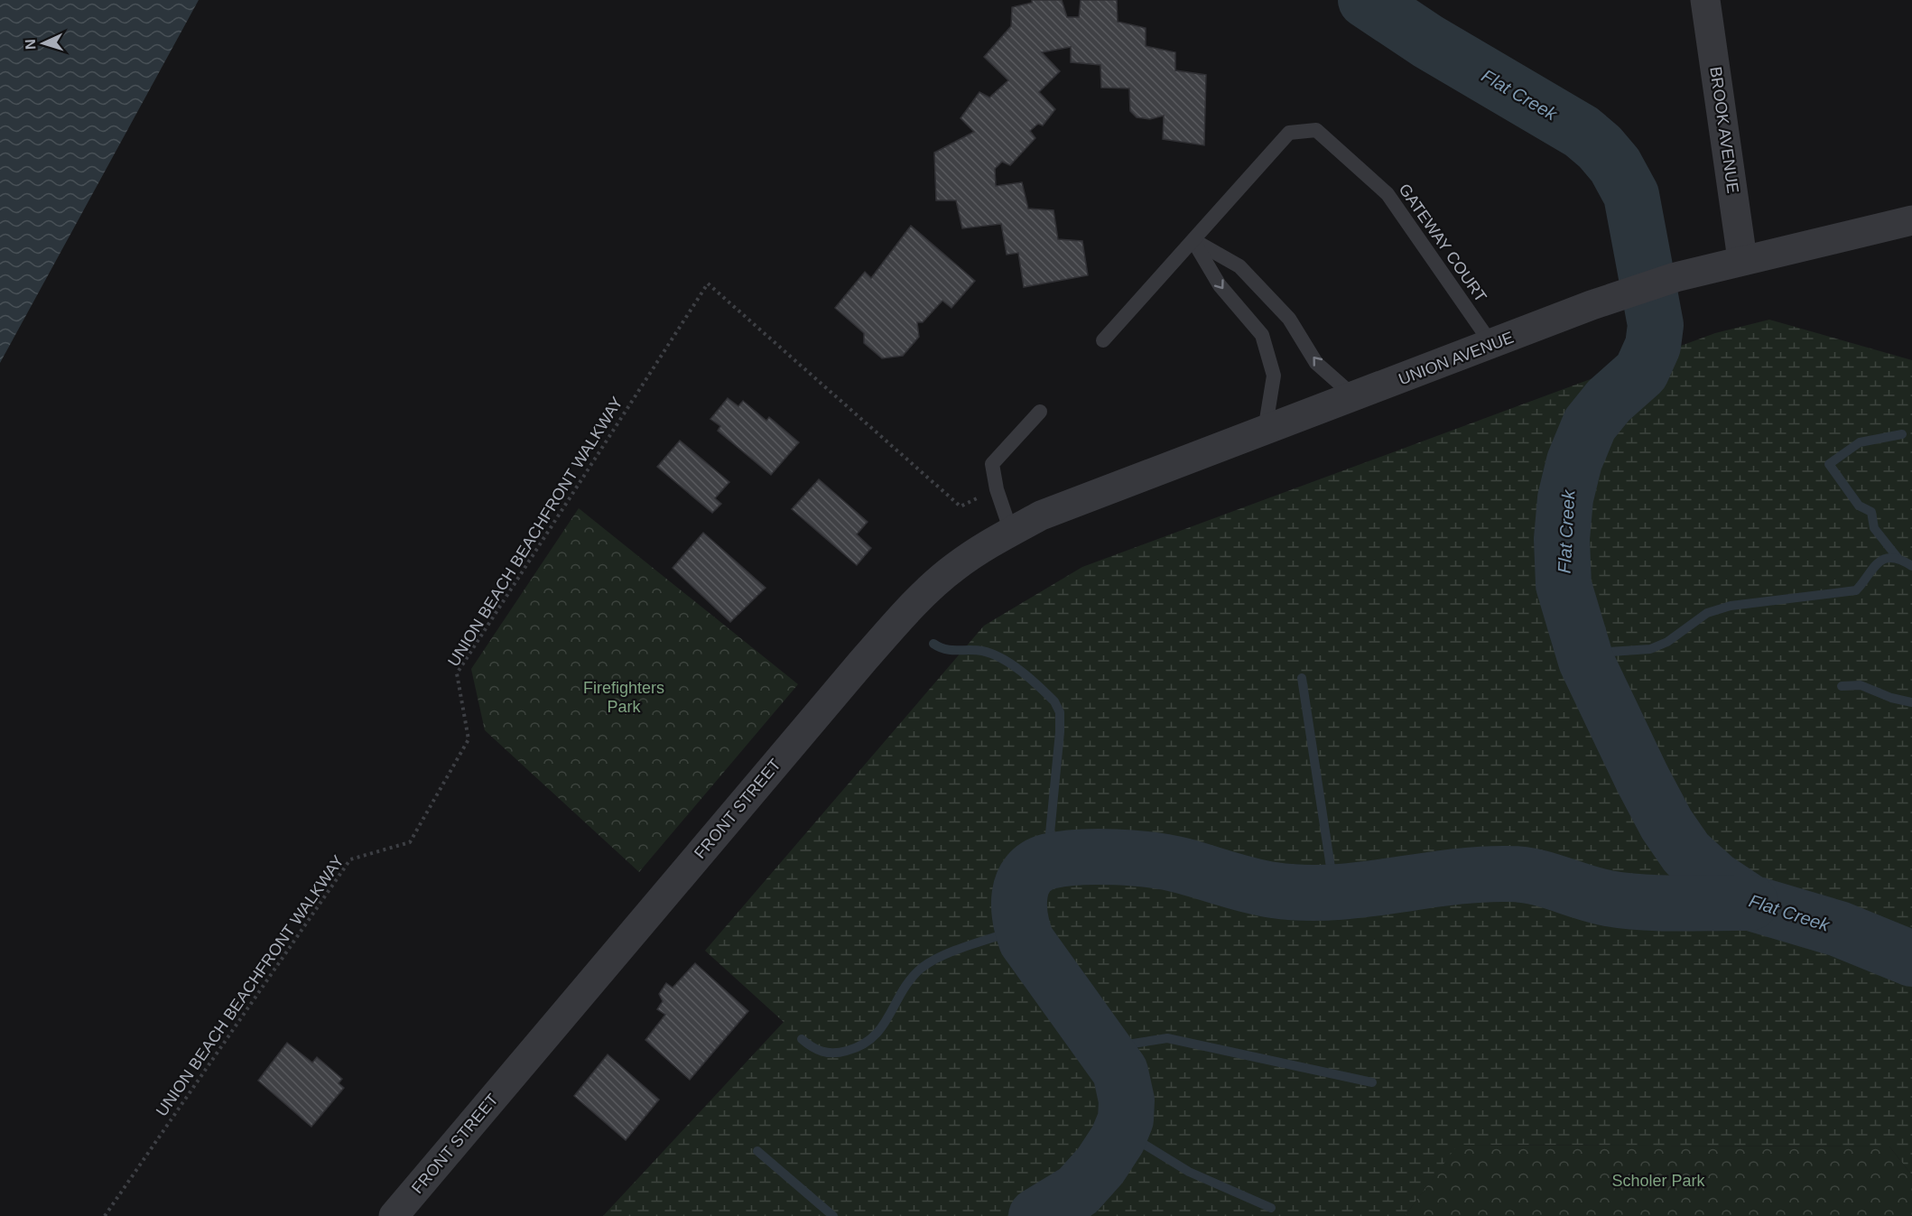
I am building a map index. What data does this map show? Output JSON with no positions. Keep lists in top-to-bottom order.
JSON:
{
  "streets": {
    "street": ["BROOK AVENUE", "UNION AVENUE", "FRONT STREET"],
    "lane": ["GATEWAY COURT"],
    "path": ["UNION BEACH BEACHFRONT WALKWAY"]
  },
  "crossings": [
    ["BROOK AVENUE", "UNION AVENUE"],
    ["GATEWAY COURT", "UNION AVENUE"],
    ["UNION AVENUE", "FRONT STREET"]
  ],
  "water": ["Flat Creek"],
  "parks": ["Firefighters Park", "Scholer Park"],
  "north": "left"
}
